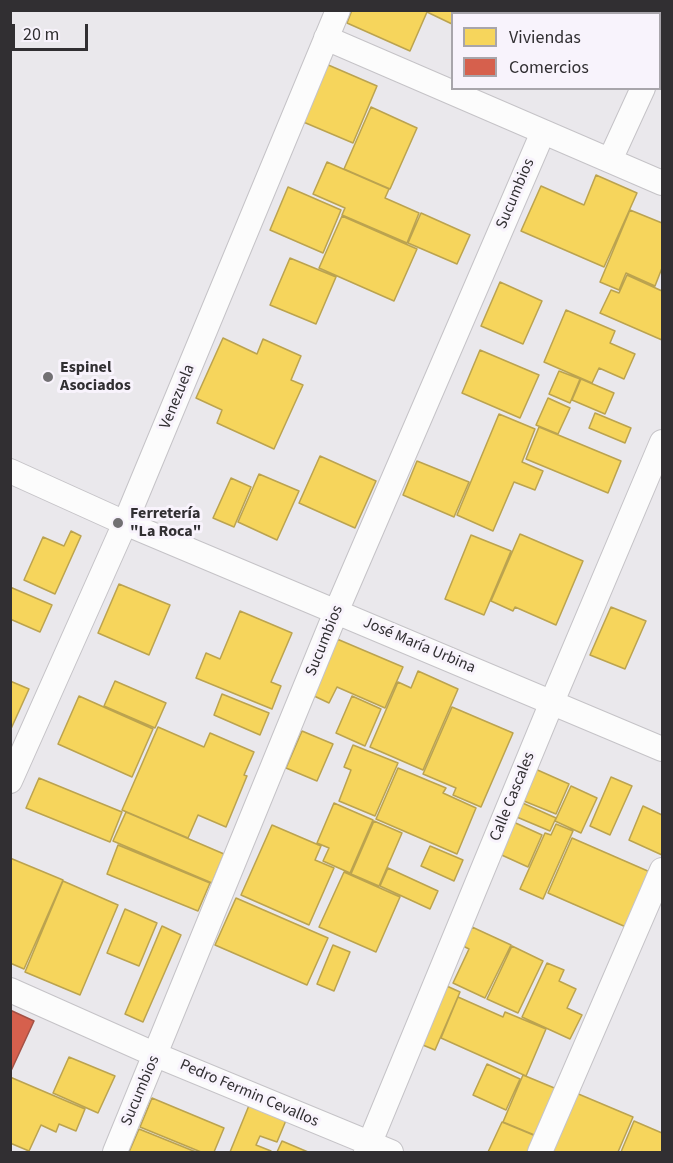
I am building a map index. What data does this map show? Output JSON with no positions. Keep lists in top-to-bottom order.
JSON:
{
  "streets": {
    "street": [
      "Sucumbios",
      "Venezuela",
      "José María Urbina",
      "Calle Cascales",
      "Pedro Fermin Cevallos"
    ]
  },
  "crossings": [
    ["Sucumbios", "José María Urbina"],
    ["Sucumbios", "Pedro Fermin Cevallos"],
    ["Venezuela", "José María Urbina"],
    ["José María Urbina", "Calle Cascales"],
    ["Calle Cascales", "Pedro Fermin Cevallos"]
  ],
  "places": ["Espinel Asociados", "Ferretería \"La Roca\""],
  "legend": ["Viviendas", "Comercios"],
  "scale_bar": "20 m"
}
